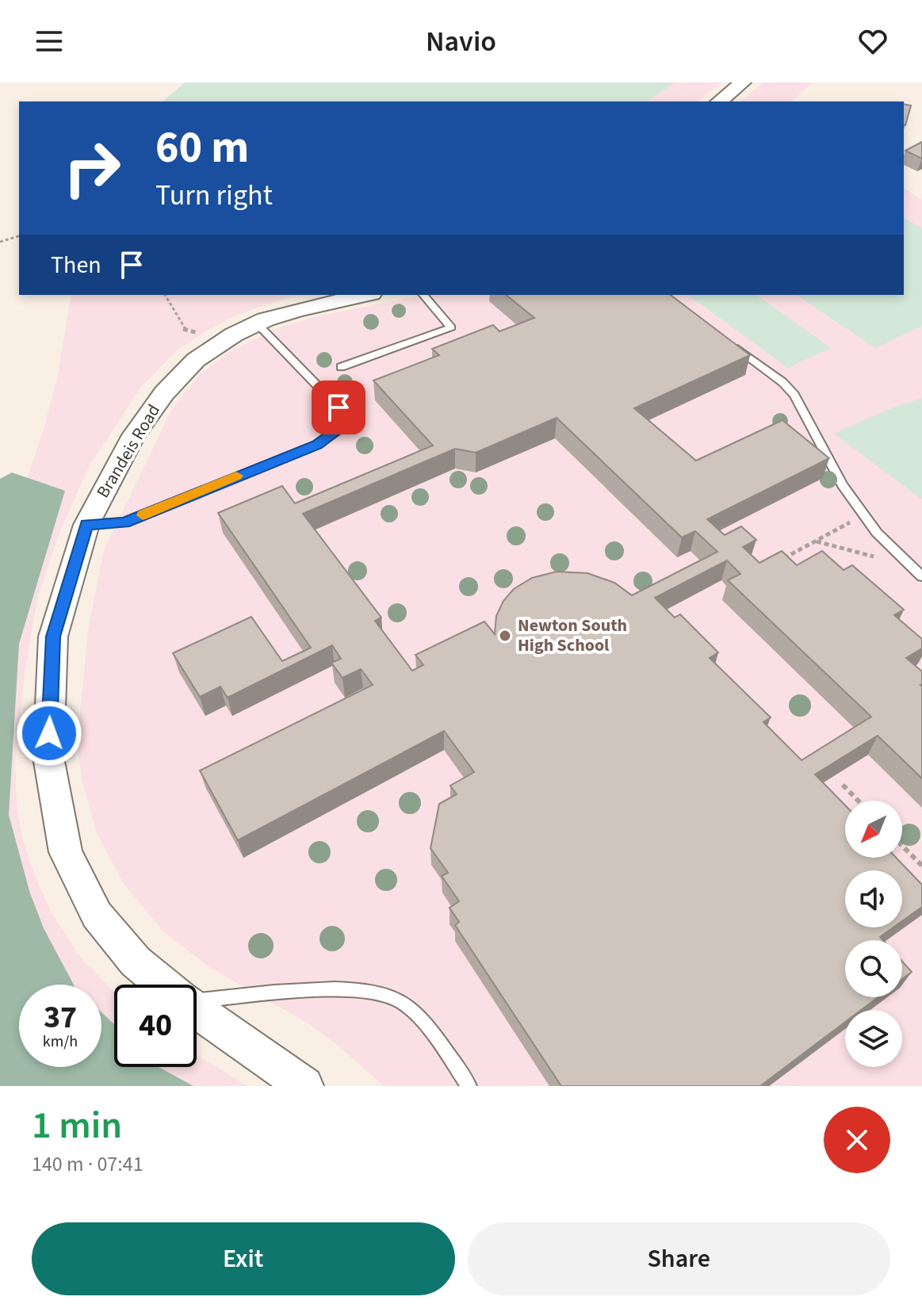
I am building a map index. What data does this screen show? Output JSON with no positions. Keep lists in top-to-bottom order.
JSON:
{
  "streets": {
    "street": ["Brandeis Road"]
  },
  "places": ["Newton South High School"],
  "north": "bottom left",
  "page": {
    "header": "Navio",
    "turn": ["60 m", "Turn right"],
    "then": "Then",
    "speed": "37 km/h",
    "limit": "40",
    "heading": ["1 min", "140 m · 07:41"],
    "buttons": ["Exit", "Share"]
  }
}
